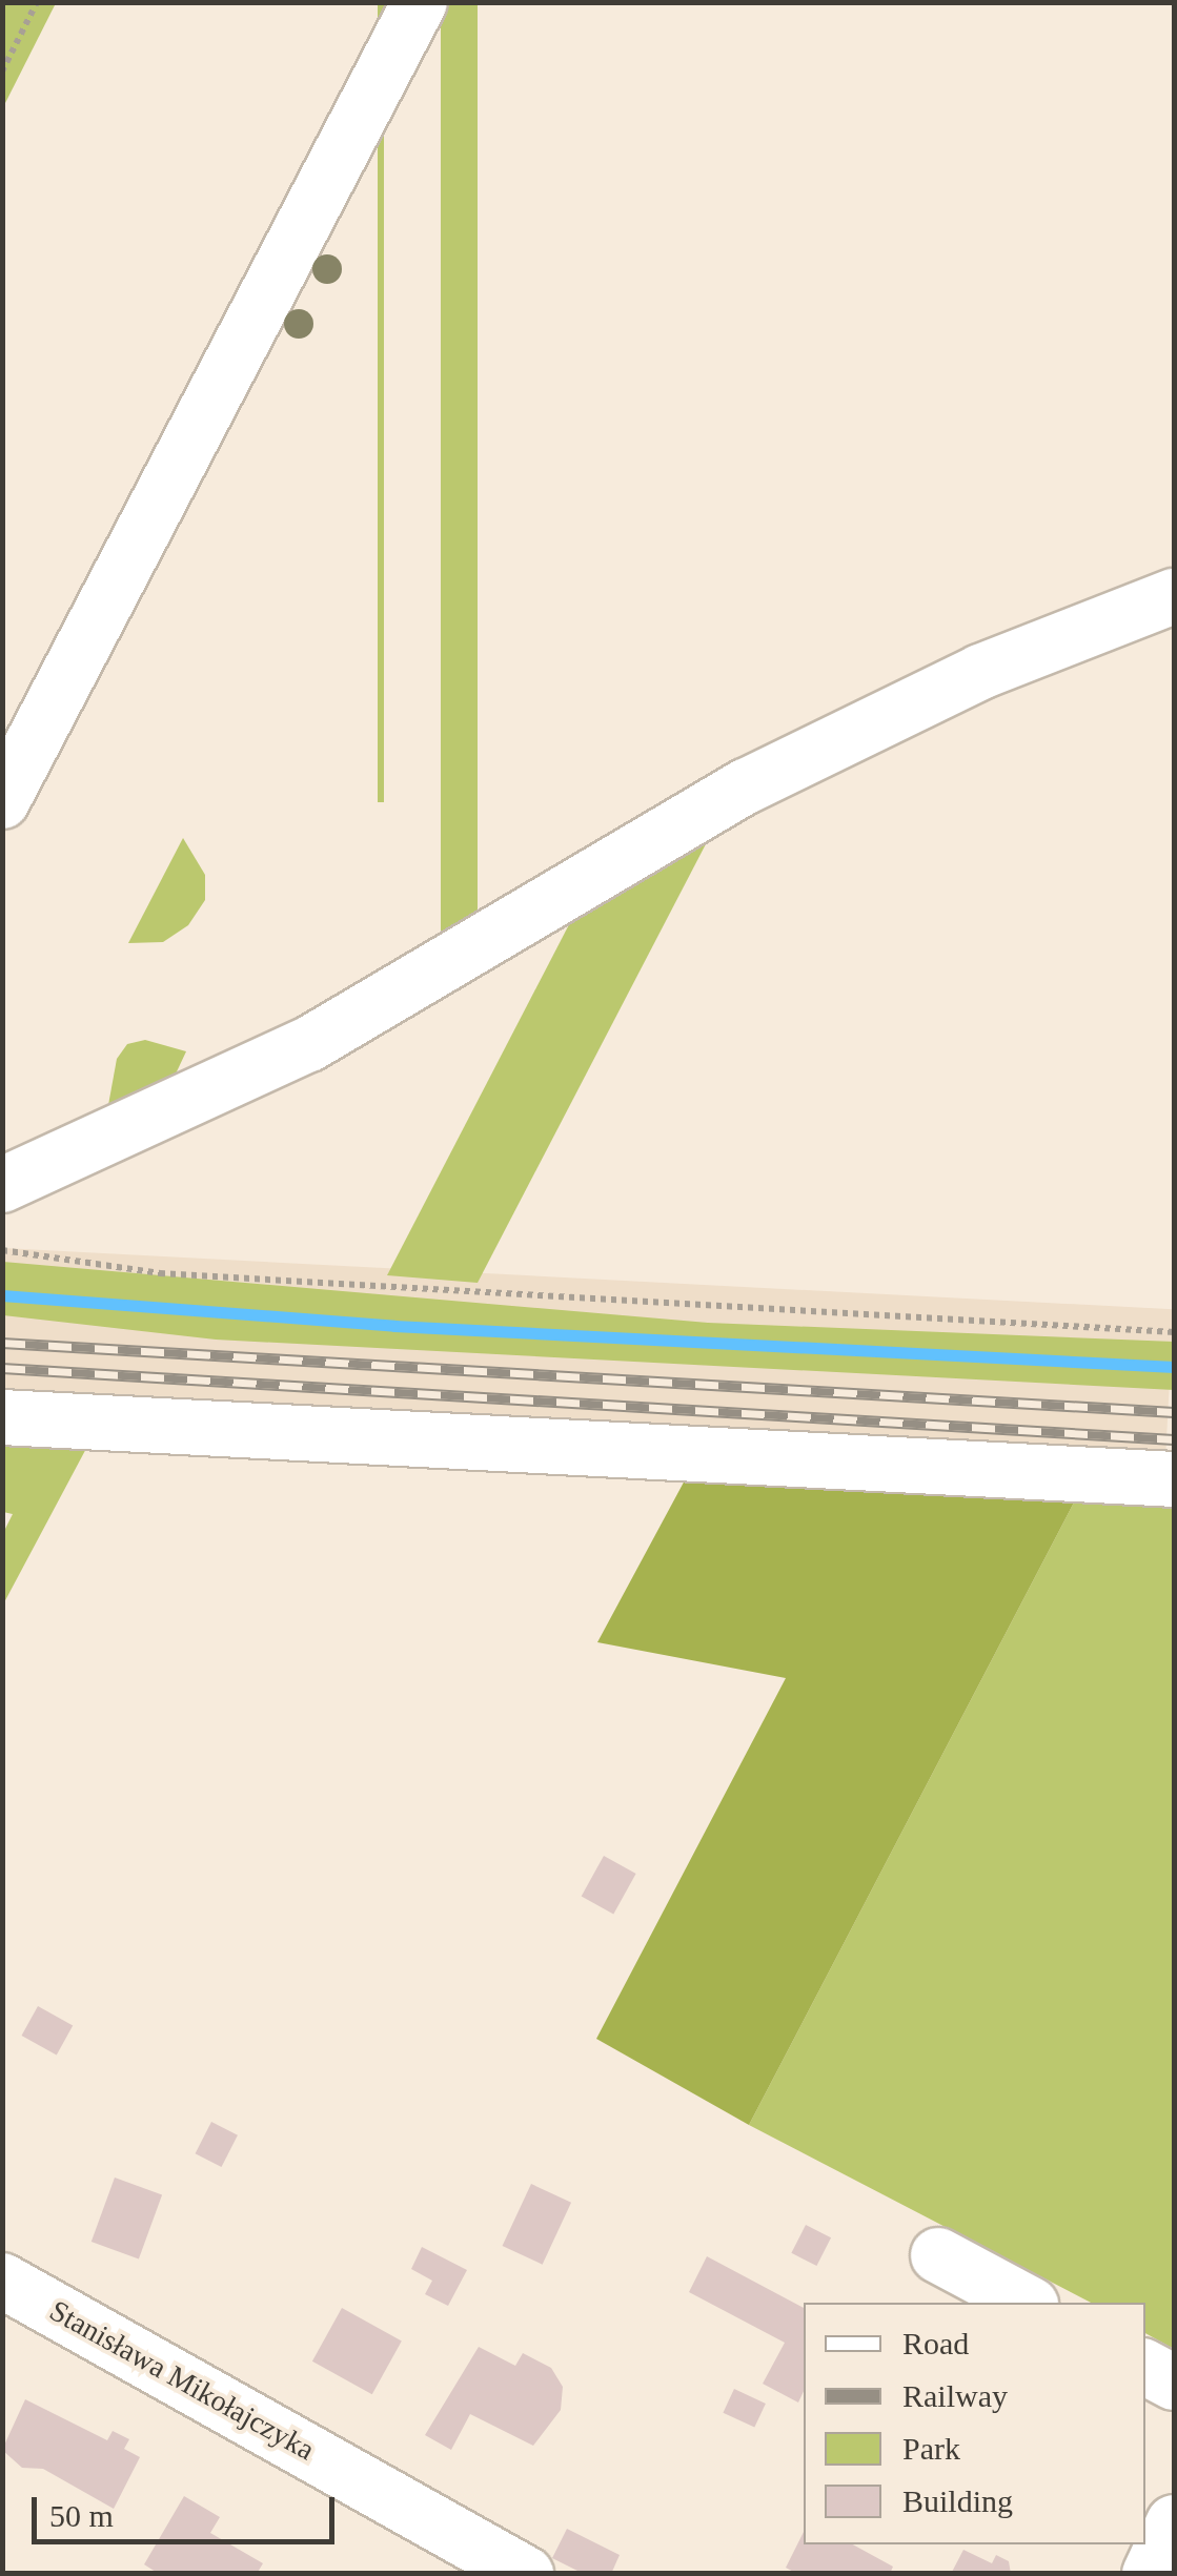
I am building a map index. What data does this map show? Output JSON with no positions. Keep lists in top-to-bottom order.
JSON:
{
  "streets": {
    "street": ["Stanisława Mikołajczyka"]
  },
  "legend": [
    "Road",
    "Railway",
    "Park",
    "Building"
  ],
  "scale_bar": "50 m"
}
